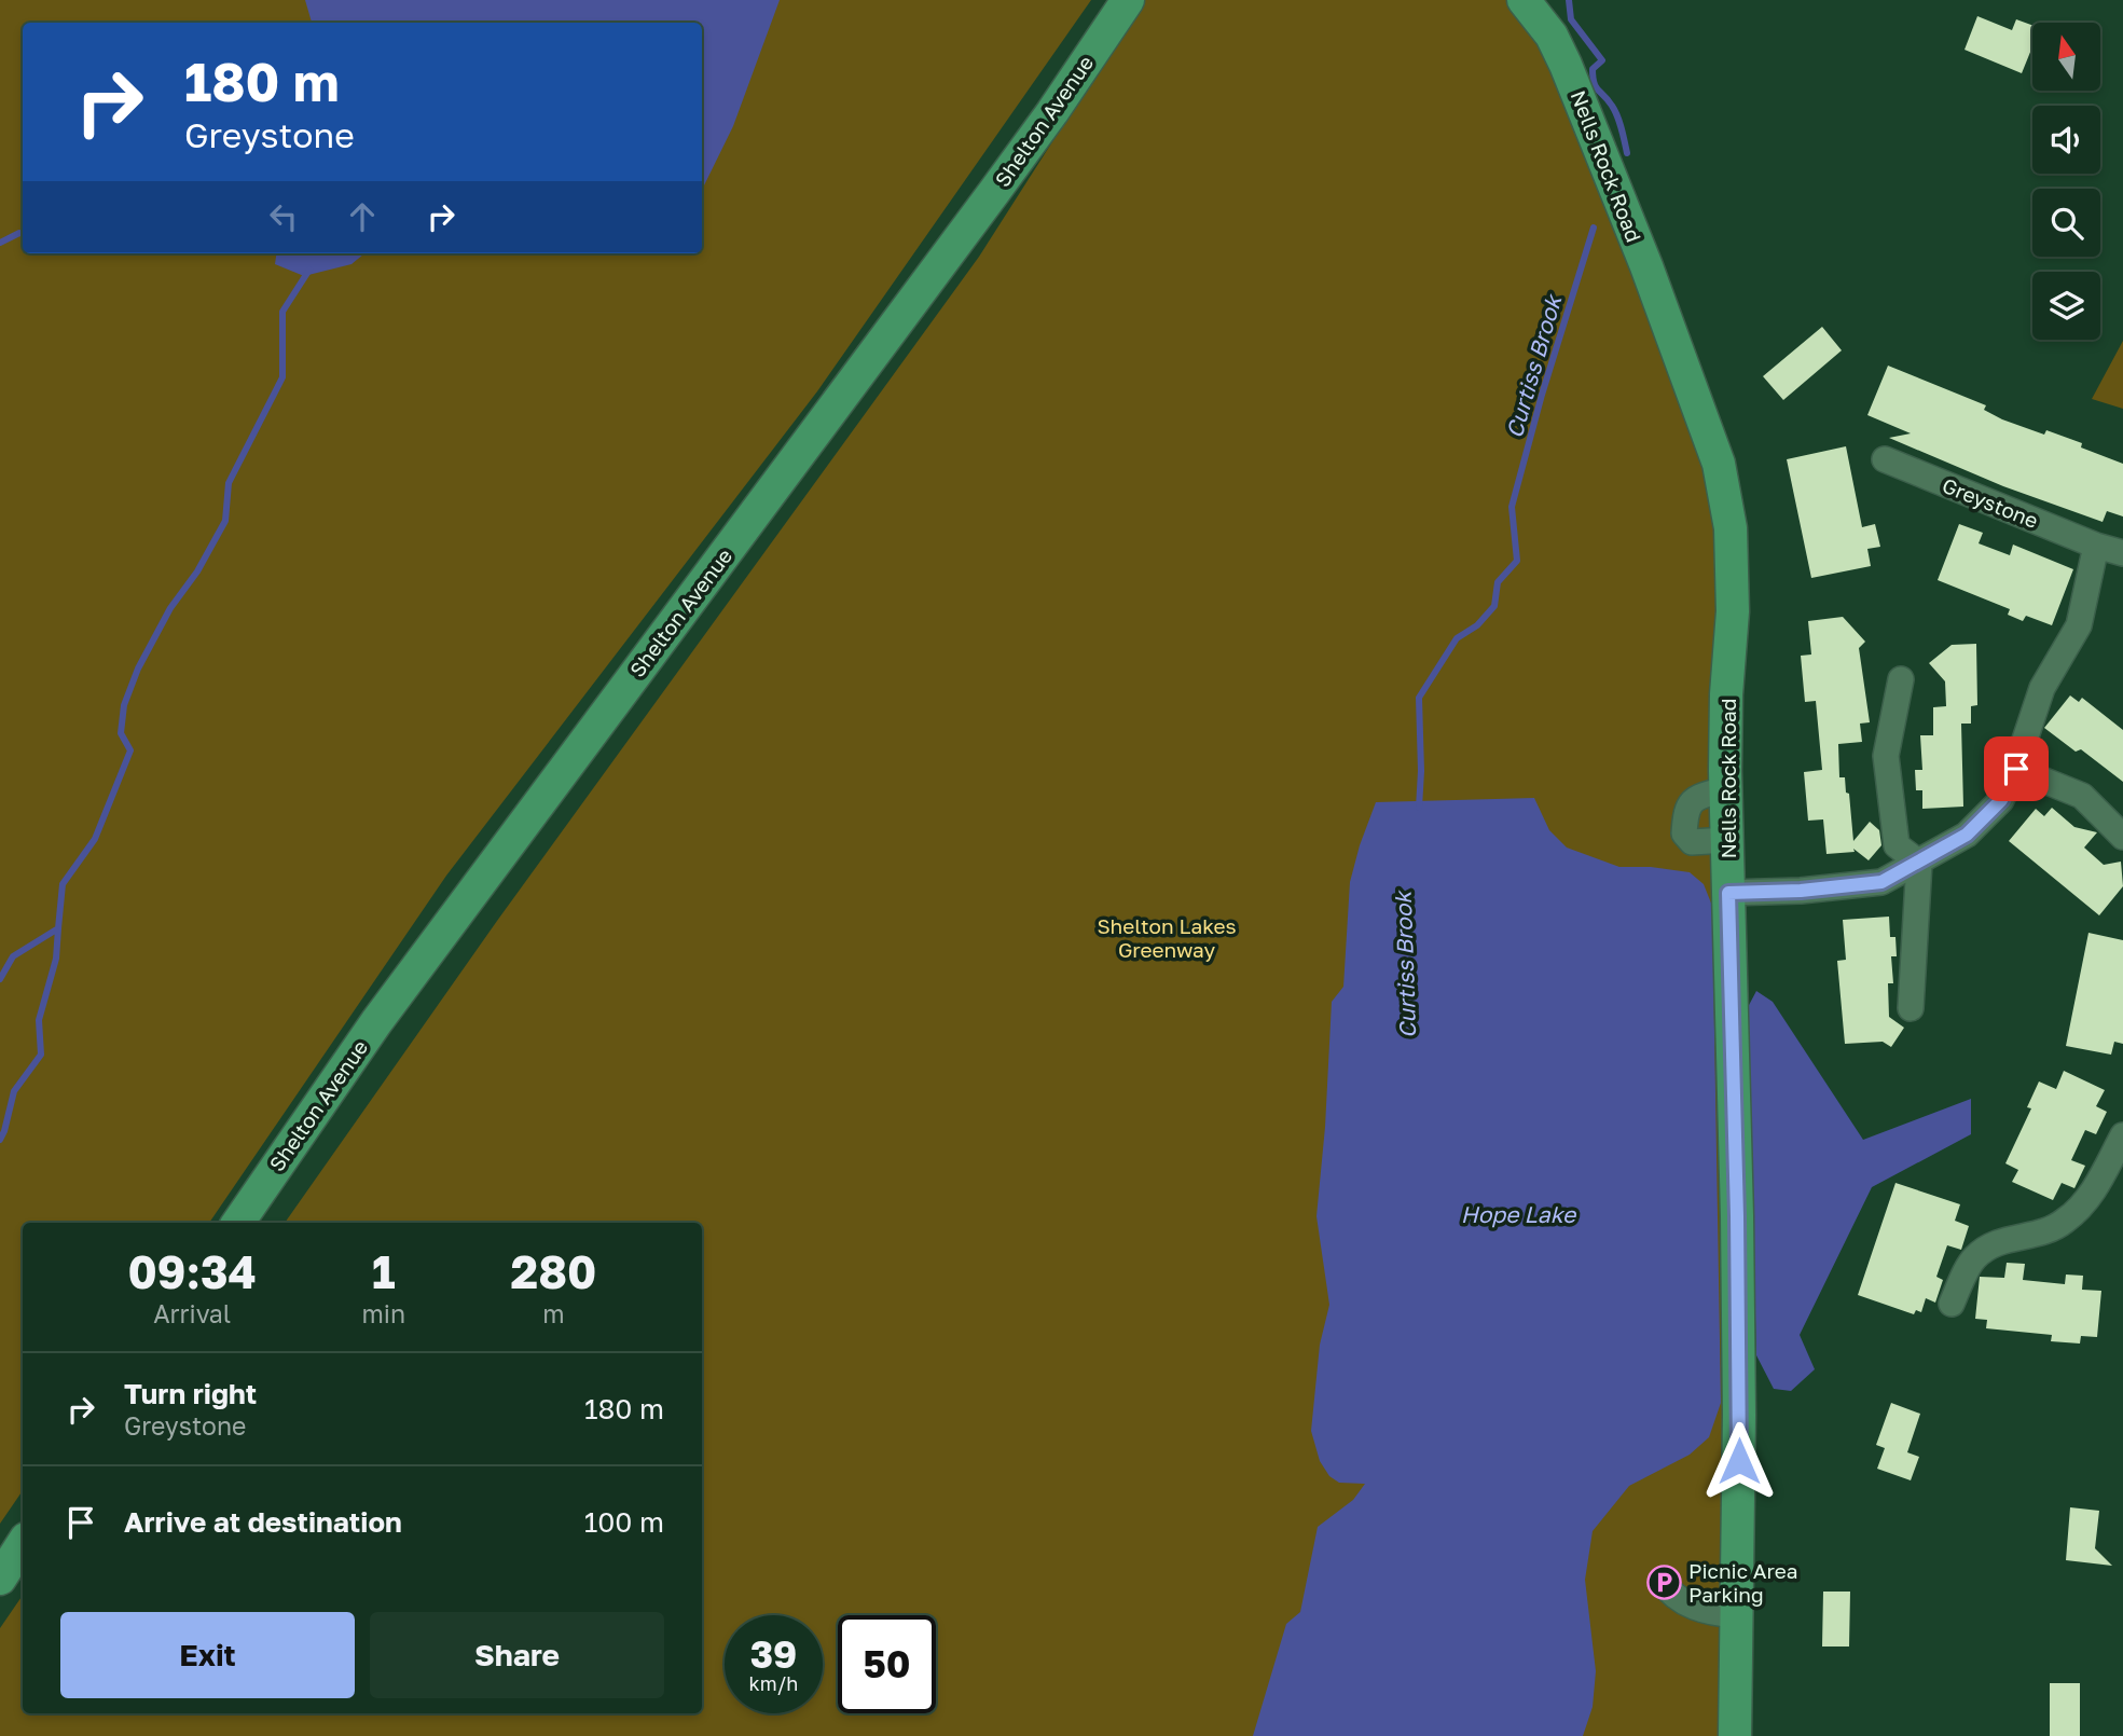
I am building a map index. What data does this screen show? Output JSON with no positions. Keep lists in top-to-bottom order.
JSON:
{
  "streets": {
    "main road": ["Shelton Avenue", "Nells Rock Road"],
    "street": ["Greystone"]
  },
  "water": ["Curtiss Brook", "Hope Lake"],
  "parks": ["Shelton Lakes Greenway"],
  "places": {
    "parking": ["Picnic Area Parking"]
  },
  "north": "top",
  "page": {
    "turn": ["180 m", "Greystone"],
    "eta": [
      "09:34",
      "Arrival",
      "1",
      "min",
      "280",
      "m"
    ],
    "list": [
      {
        "name": "Turn right",
        "note": "Greystone",
        "value": "180 m"
      },
      {
        "name": "Arrive at destination",
        "value": "100 m"
      }
    ],
    "buttons": ["Exit", "Share"],
    "speed": "39 km/h",
    "limit": "50"
  }
}
